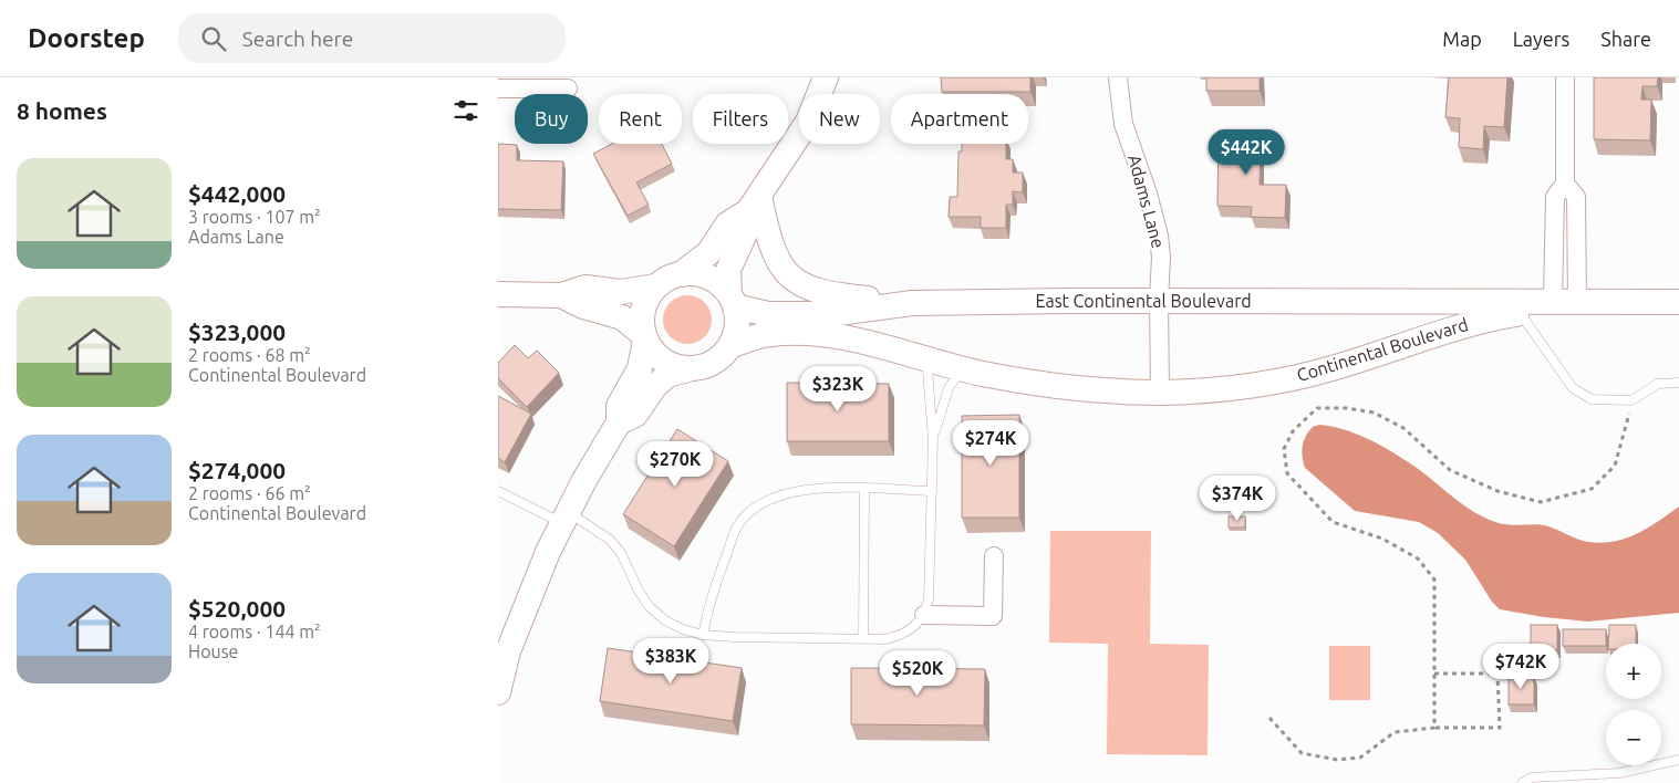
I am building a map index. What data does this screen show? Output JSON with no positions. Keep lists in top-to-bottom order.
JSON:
{
  "streets": {
    "main road": ["East Continental Boulevard", "Continental Boulevard"],
    "street": ["Adams Lane"]
  },
  "crossings": [
    ["Adams Lane", "East Continental Boulevard"],
    ["Adams Lane", "Continental Boulevard"],
    ["East Continental Boulevard", "Continental Boulevard"]
  ],
  "page": {
    "header": "Doorstep",
    "search": "Search here",
    "nav": ["Map", "Layers", "Share"],
    "heading": "8 homes",
    "chip": [
      "Buy",
      "Rent",
      "Filters",
      "New",
      "Apartment"
    ],
    "price": [
      "$442K",
      "$323K",
      "$274K",
      "$270K",
      "$374K",
      "$383K",
      "$742K",
      "$520K"
    ],
    "list": [
      {
        "name": "$442,000",
        "note": "3 rooms · 107 m² · Adams Lane"
      },
      {
        "name": "$323,000",
        "note": "2 rooms · 68 m² · Continental Boulevard"
      },
      {
        "name": "$274,000",
        "note": "2 rooms · 66 m² · Continental Boulevard"
      },
      {
        "name": "$520,000",
        "note": "4 rooms · 144 m² · House"
      }
    ],
    "map_buttons": ["+", "−"]
  }
}
